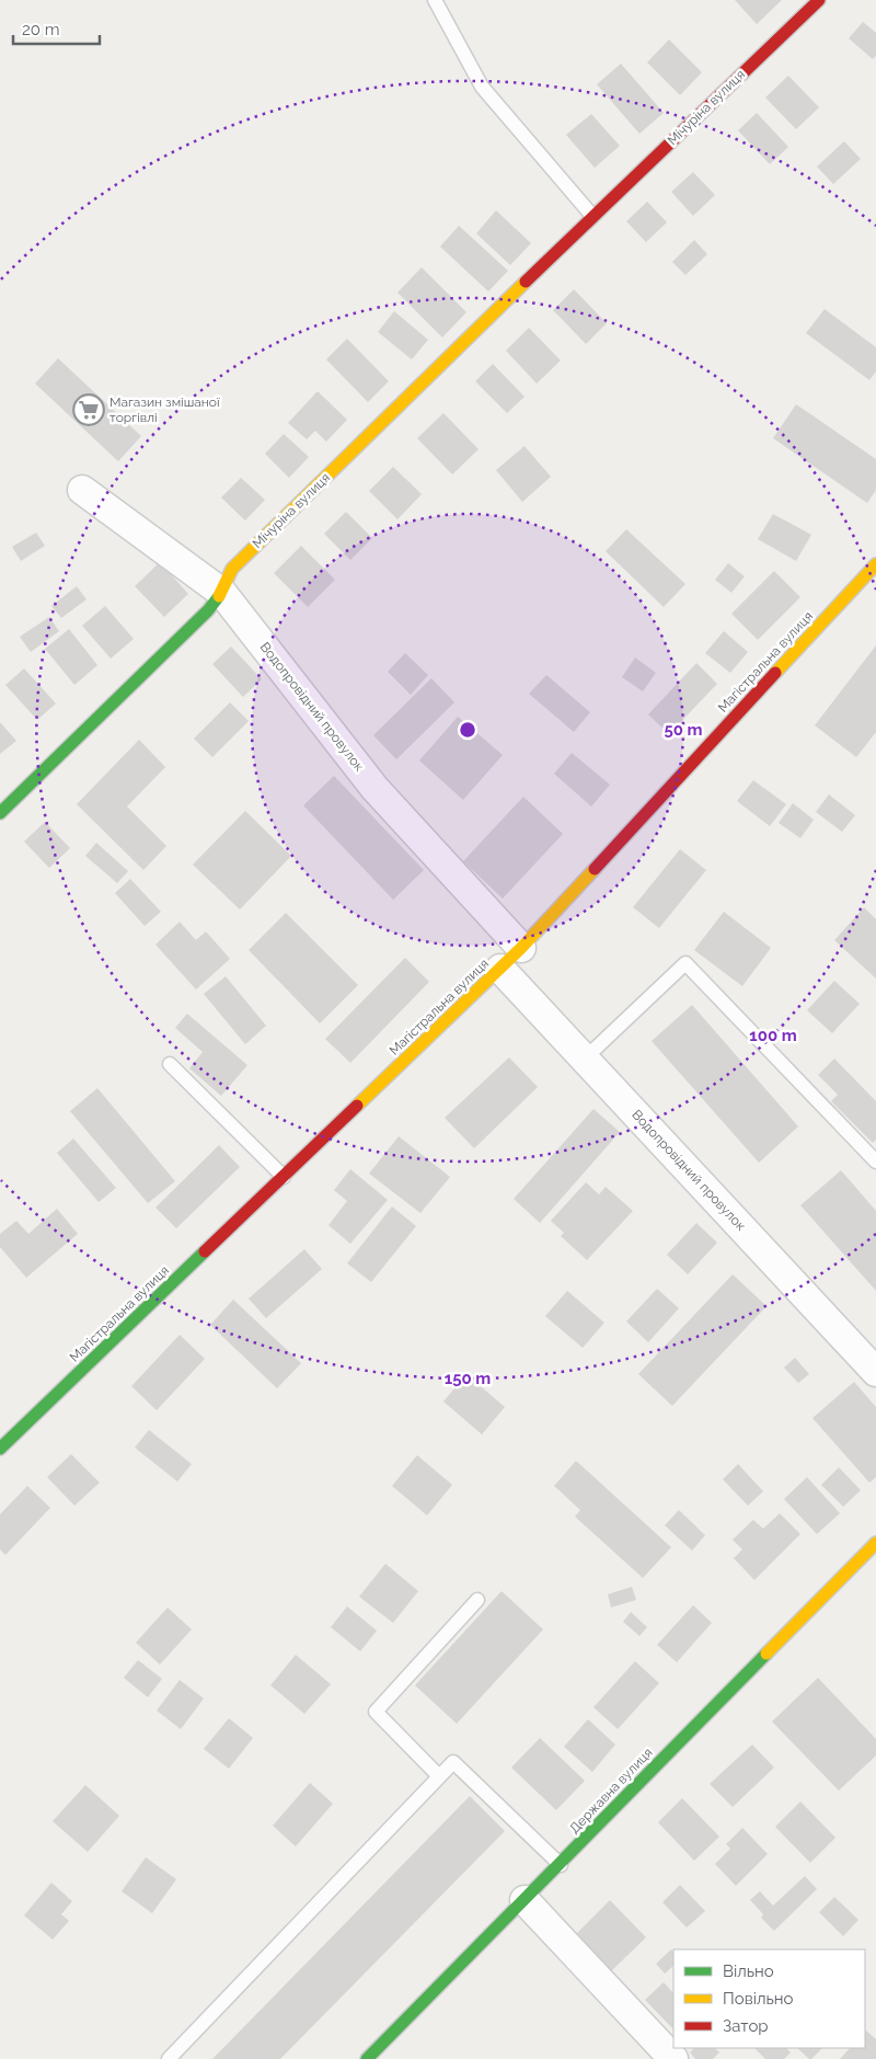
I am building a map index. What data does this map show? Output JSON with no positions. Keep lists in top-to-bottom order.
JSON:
{
  "streets": {
    "street": [
      "Мічуріна вулиця",
      "Магістральна вулиця",
      "Водопровідний провулок",
      "Державна вулиця"
    ]
  },
  "crossings": [
    ["Мічуріна вулиця", "Водопровідний провулок"],
    ["Магістральна вулиця", "Водопровідний провулок"]
  ],
  "places": {
    "supermarket": ["Магазин змішаної торгівлі"]
  },
  "legend": ["Вільно", "Повільно", "Затор"],
  "scale_bar": "20 m",
  "rings": ["50 m", "100 m", "150 m"]
}
